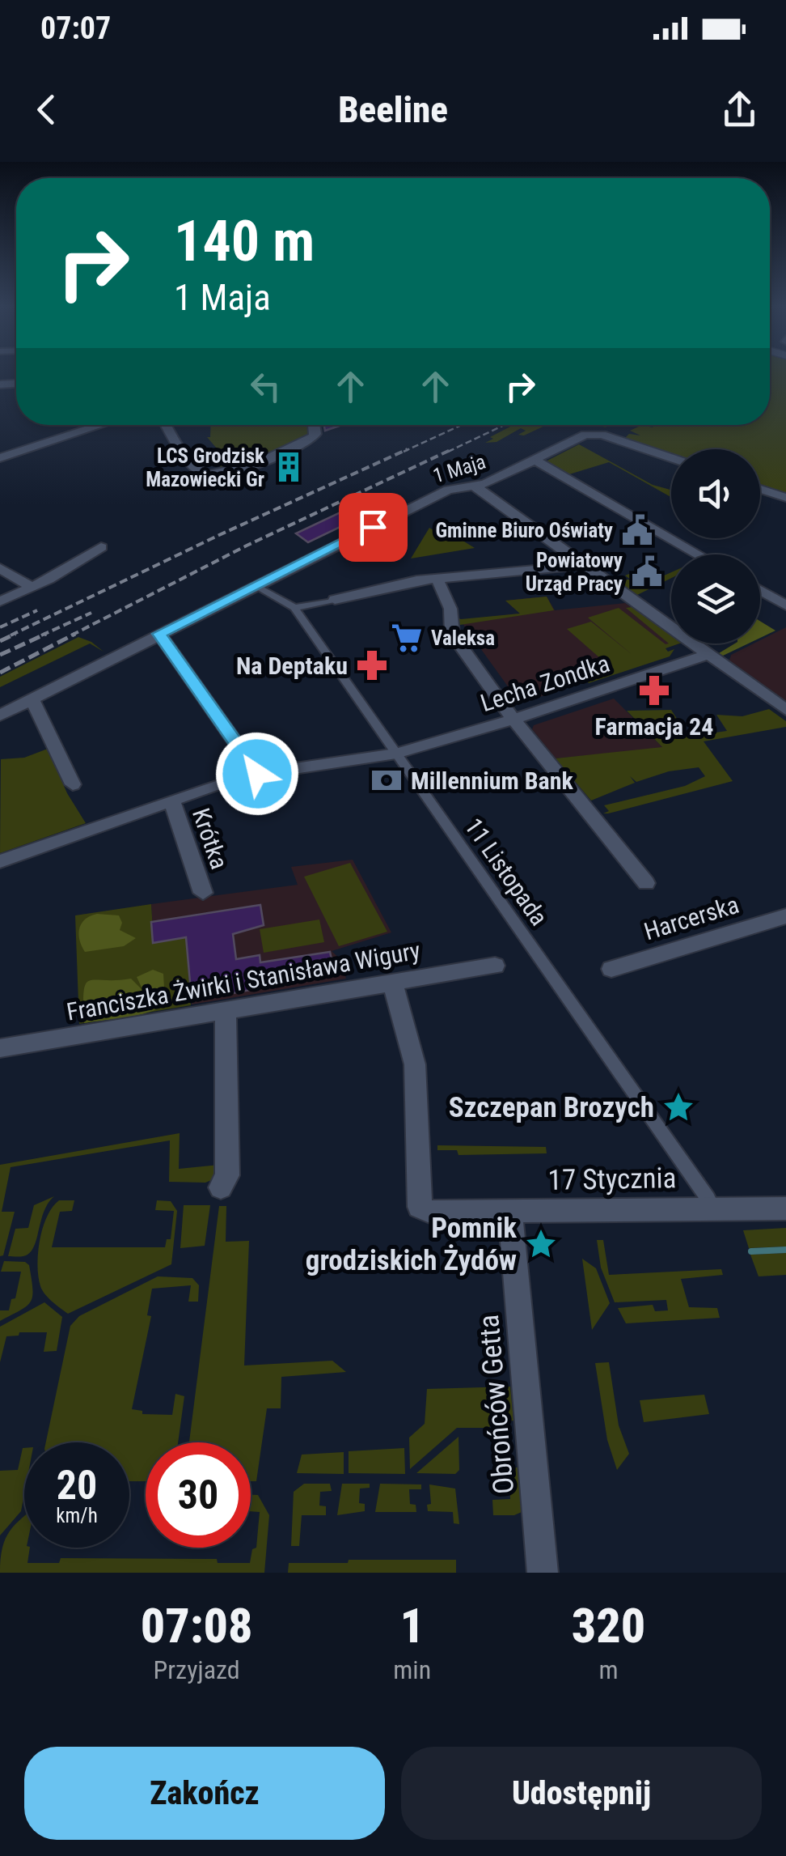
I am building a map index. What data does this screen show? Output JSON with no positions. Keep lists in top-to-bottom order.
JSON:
{
  "streets": {
    "street": [
      "1 Maja",
      "Lecha Zondka",
      "Krótka",
      "11 Listopada",
      "Harcerska",
      "Franciszka Żwirki i Stanisława Wigury",
      "17 Stycznia",
      "Obrońców Getta"
    ]
  },
  "crossings": [
    ["1 Maja", "11 Listopada"],
    ["Lecha Zondka", "Krótka"],
    ["Lecha Zondka", "11 Listopada"],
    ["11 Listopada", "17 Stycznia"],
    ["17 Stycznia", "Obrońców Getta"]
  ],
  "places": {
    "building": ["LCS Grodzisk Mazowiecki Gr"],
    "public building": ["Gminne Biuro Oświaty", "Powiatowy Urząd Pracy"],
    "supermarket": ["Valeksa"],
    "pharmacy": ["Na Deptaku", "Farmacja 24"],
    "bank": ["Millennium Bank"],
    "place": ["Szczepan Brozych", "Pomnik grodziskich Żydów"]
  },
  "page": {
    "status": "07:07",
    "header": "Beeline",
    "turn": ["140 m", "1 Maja"],
    "speed": "20 km/h",
    "limit": "30",
    "eta": [
      "07:08",
      "Przyjazd",
      "1",
      "min",
      "320",
      "m"
    ],
    "buttons": ["Zakończ", "Udostępnij"]
  }
}
